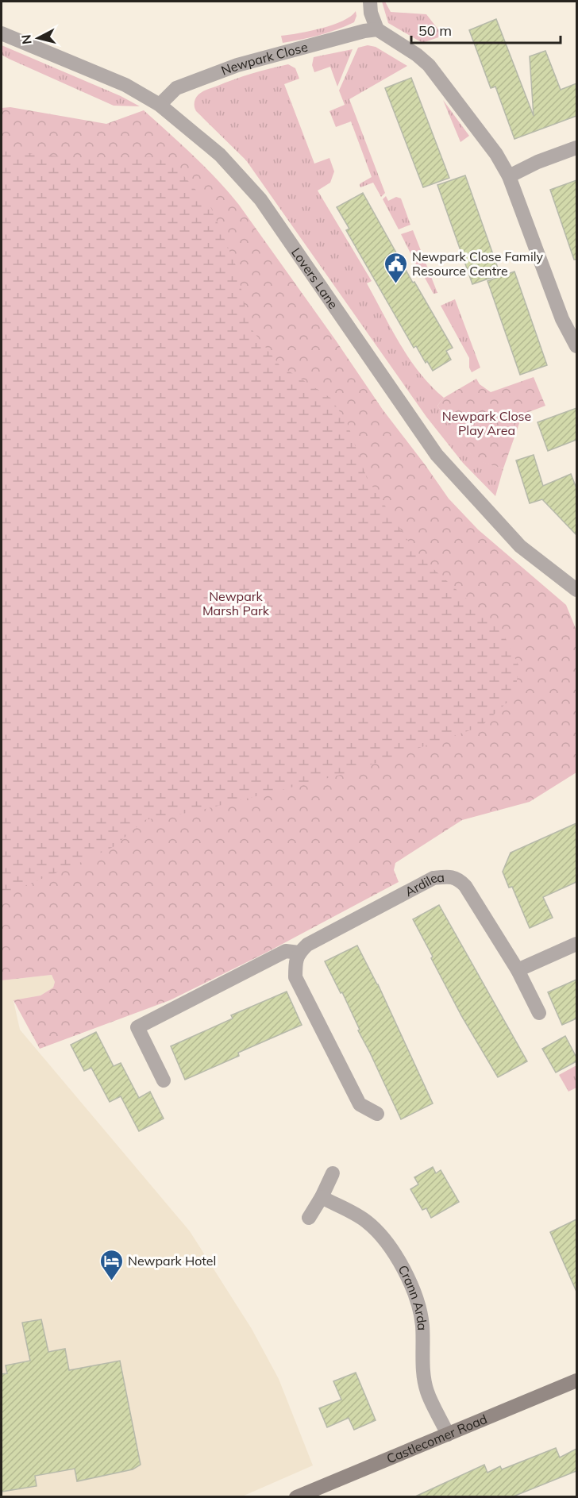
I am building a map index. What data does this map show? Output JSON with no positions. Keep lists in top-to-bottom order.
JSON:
{
  "streets": {
    "main road": ["Castlecomer Road"],
    "street": [
      "Newpark Close",
      "Lovers Lane",
      "Ardilea",
      "Crann Arda"
    ]
  },
  "crossings": [
    ["Newpark Close", "Lovers Lane"],
    ["Crann Arda", "Castlecomer Road"]
  ],
  "parks": ["Newpark Close Play Area", "Newpark Marsh Park"],
  "places": {
    "public building": ["Newpark Close Family Resource Centre"],
    "hotel": ["Newpark Hotel"]
  },
  "scale_bar": "50 m",
  "north": "left"
}
